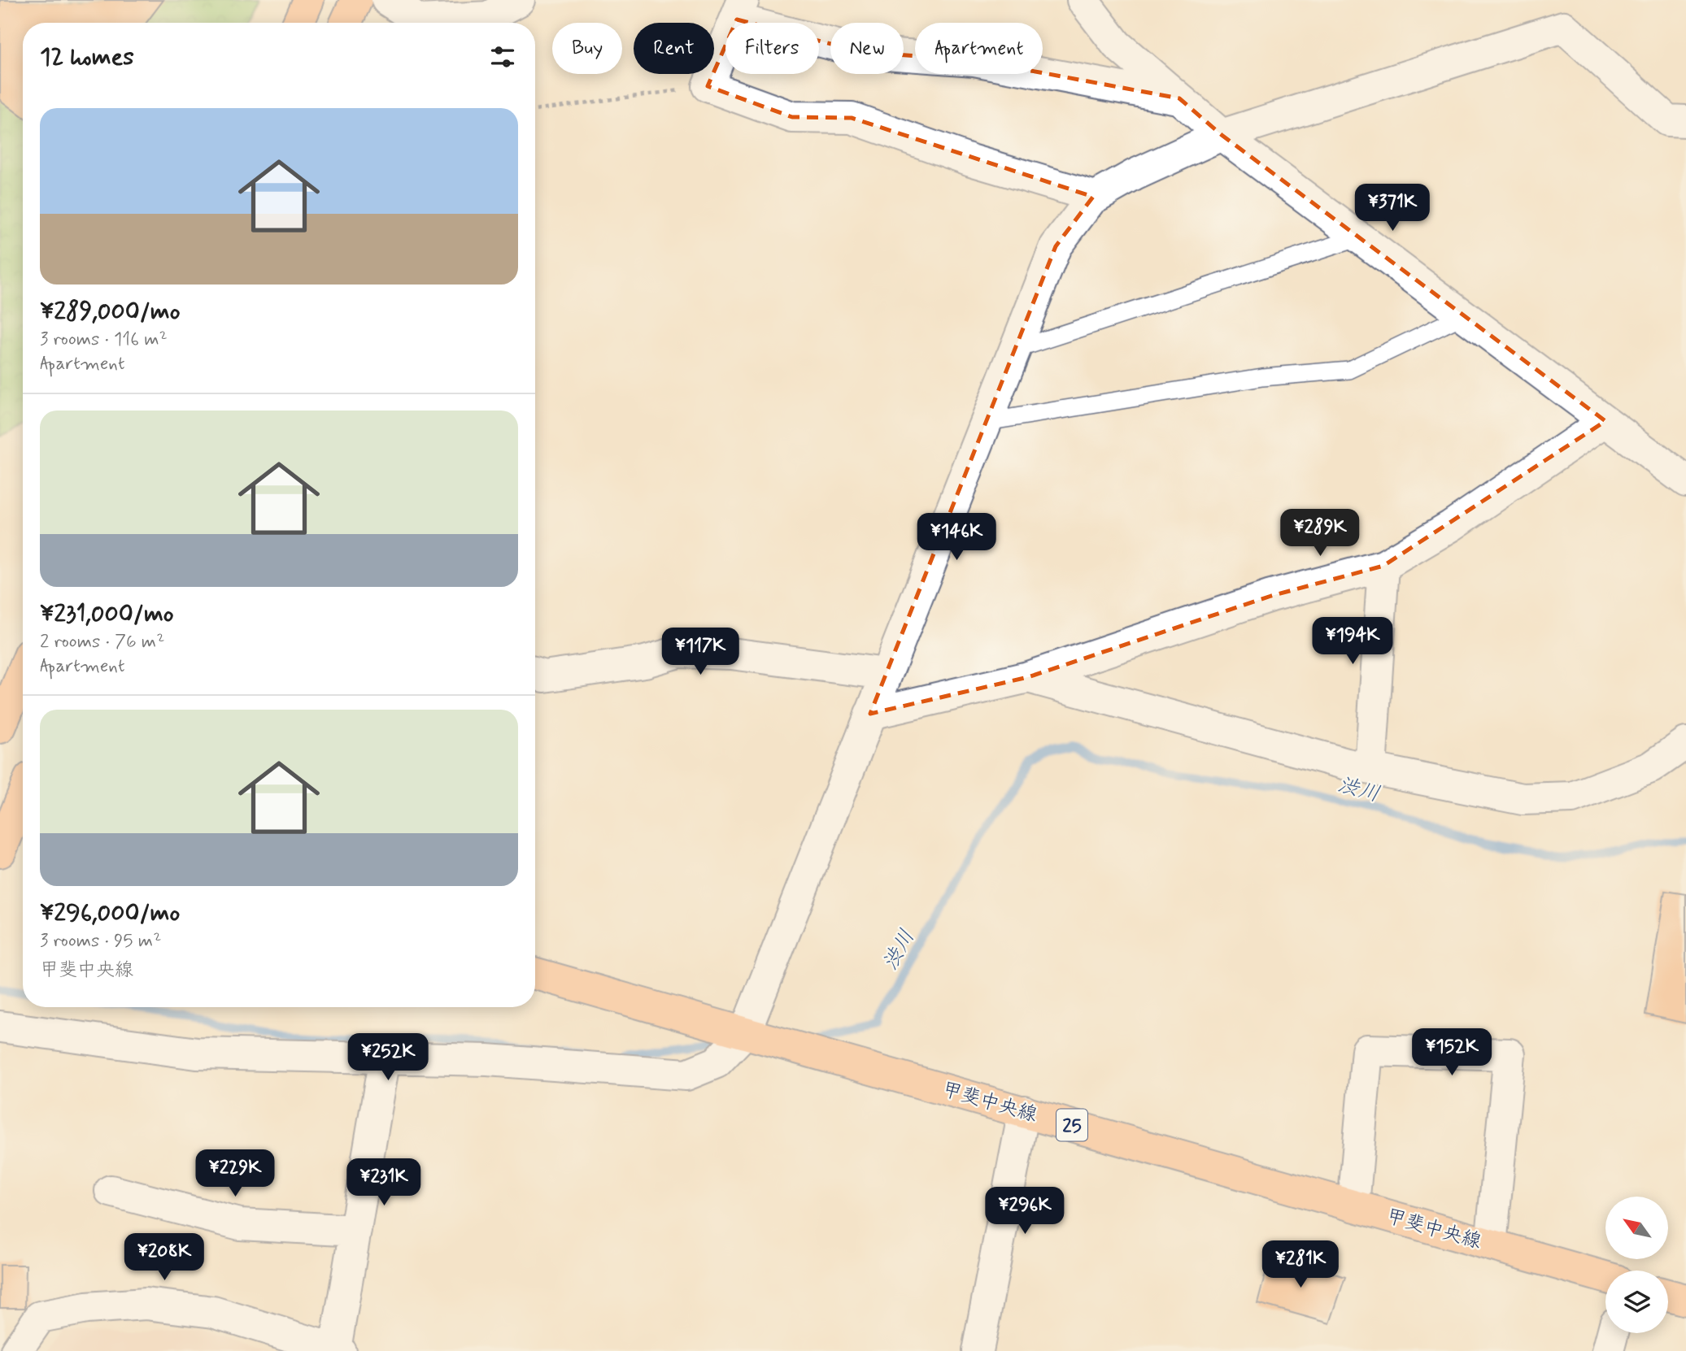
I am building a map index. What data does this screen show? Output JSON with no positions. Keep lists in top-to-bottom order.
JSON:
{
  "streets": {
    "main road": ["甲斐中央線", "25"]
  },
  "water": ["渋川"],
  "north": "top left",
  "page": {
    "chip": [
      "Buy",
      "Rent",
      "Filters",
      "New",
      "Apartment"
    ],
    "heading": "12 homes",
    "list": [
      {
        "name": "¥289,000/mo",
        "note": "3 rooms · 116 m² · Apartment"
      },
      {
        "name": "¥231,000/mo",
        "note": "2 rooms · 76 m² · Apartment"
      },
      {
        "name": "¥296,000/mo",
        "note": "3 rooms · 95 m² · 甲斐中央線"
      }
    ],
    "price": [
      "¥371K",
      "¥289K",
      "¥146K",
      "¥194K",
      "¥117K",
      "¥152K",
      "¥252K",
      "¥229K",
      "¥231K",
      "¥296K",
      "¥208K",
      "¥281K"
    ]
  }
}
